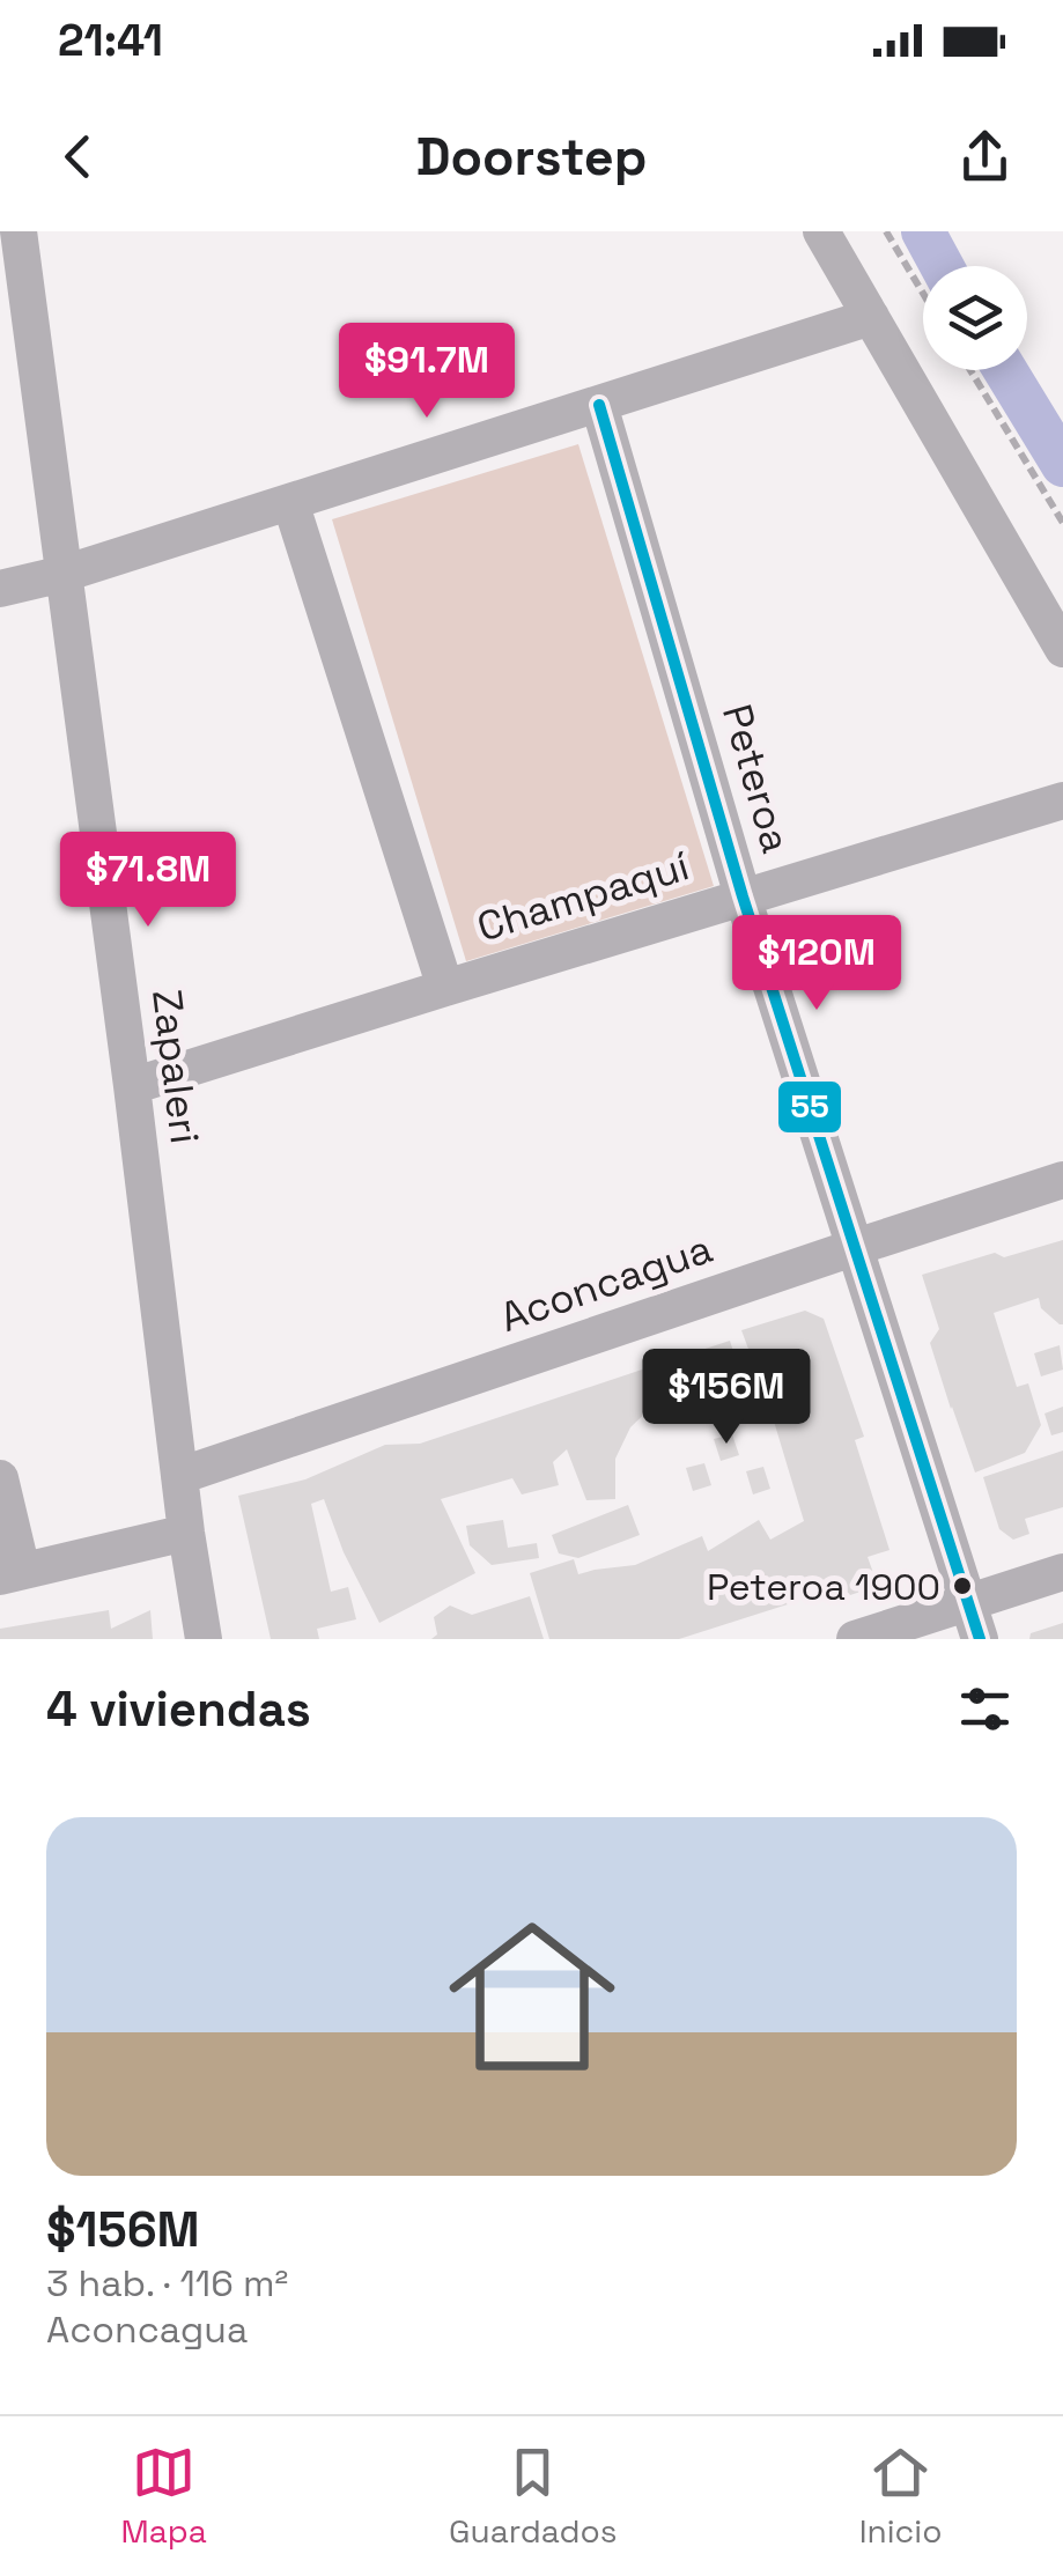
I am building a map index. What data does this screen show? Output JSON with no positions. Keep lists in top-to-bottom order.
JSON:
{
  "streets": {
    "street": [
      "Peteroa",
      "Champaquí",
      "Zapaleri",
      "Aconcagua"
    ]
  },
  "crossings": [
    ["Peteroa", "Champaquí"],
    ["Peteroa", "Aconcagua"],
    ["Champaquí", "Zapaleri"],
    ["Zapaleri", "Aconcagua"]
  ],
  "places": ["Peteroa 1900"],
  "lines": ["transit line 55"],
  "page": {
    "status": "21:41",
    "header": "Doorstep",
    "price": [
      "$91.7M",
      "$71.8M",
      "$120M",
      "$156M"
    ],
    "heading": "4 viviendas",
    "list": [
      {
        "name": "$156M",
        "note": "3 hab. · 116 m² · Aconcagua"
      }
    ],
    "tabs": ["Mapa", "Guardados", "Inicio"]
  }
}
